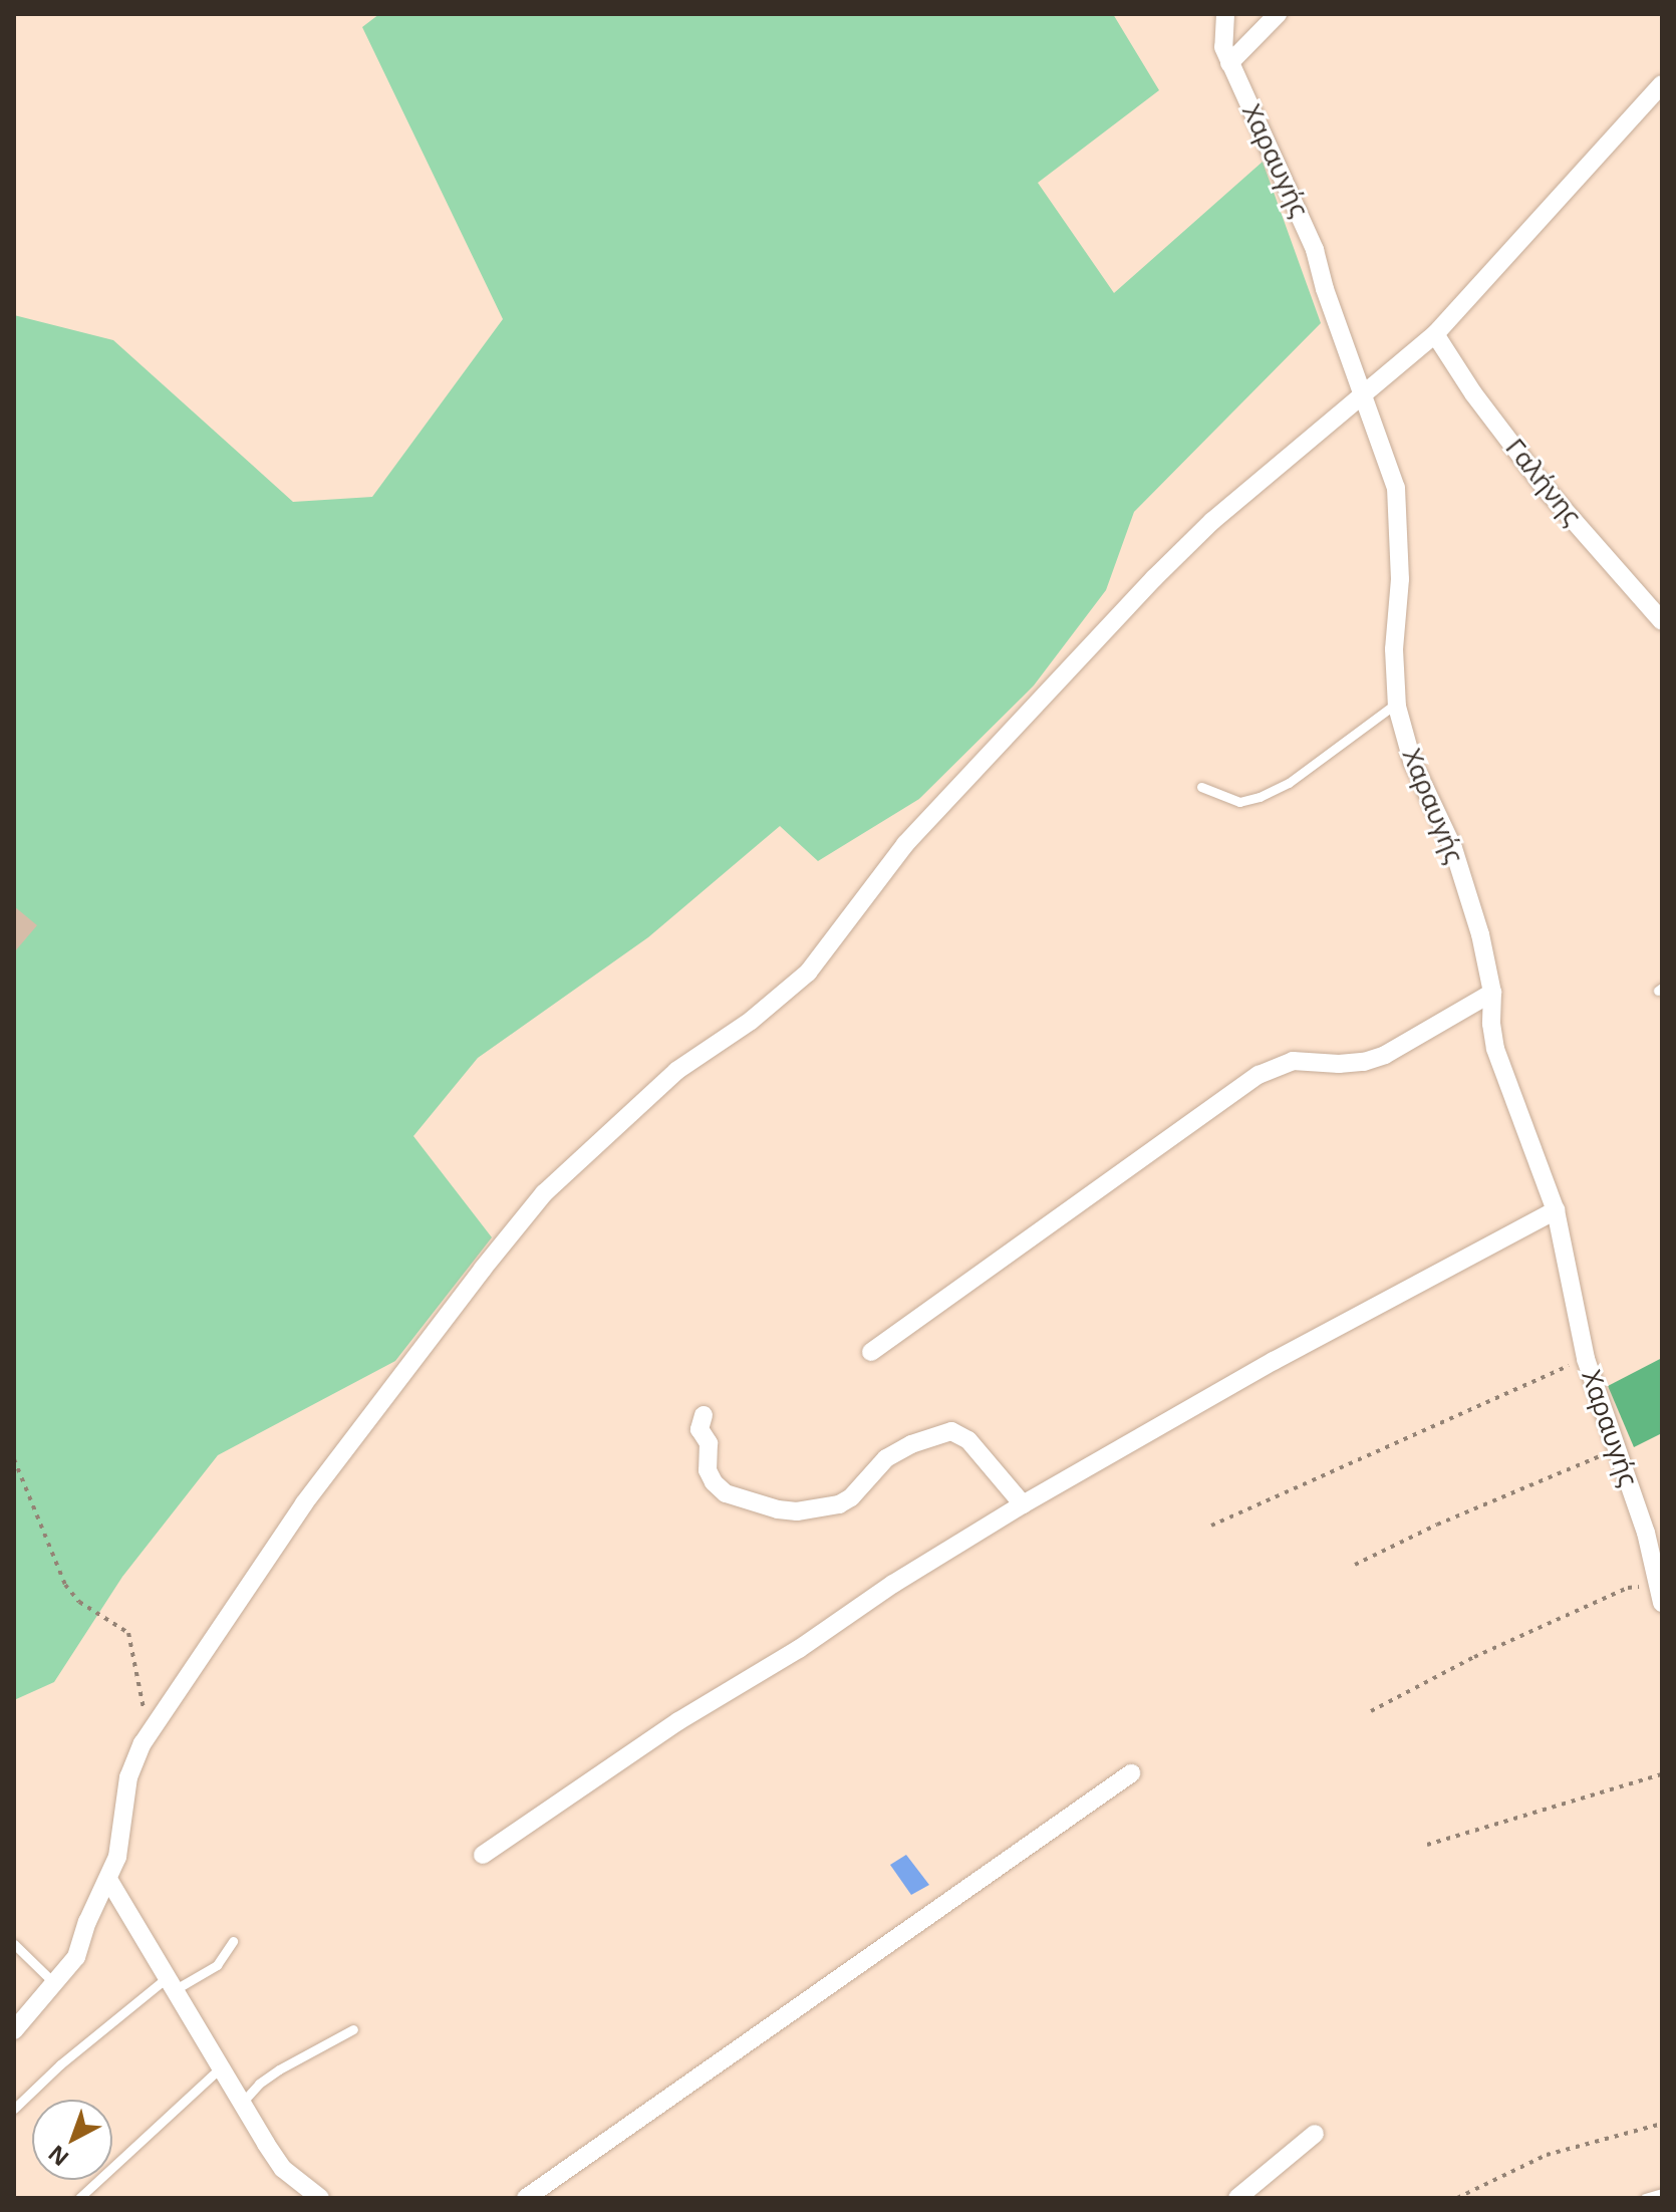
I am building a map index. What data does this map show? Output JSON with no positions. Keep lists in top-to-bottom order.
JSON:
{
  "streets": {
    "street": ["Χαραυγής", "Γαλήνης"]
  },
  "north": "bottom left"
}
